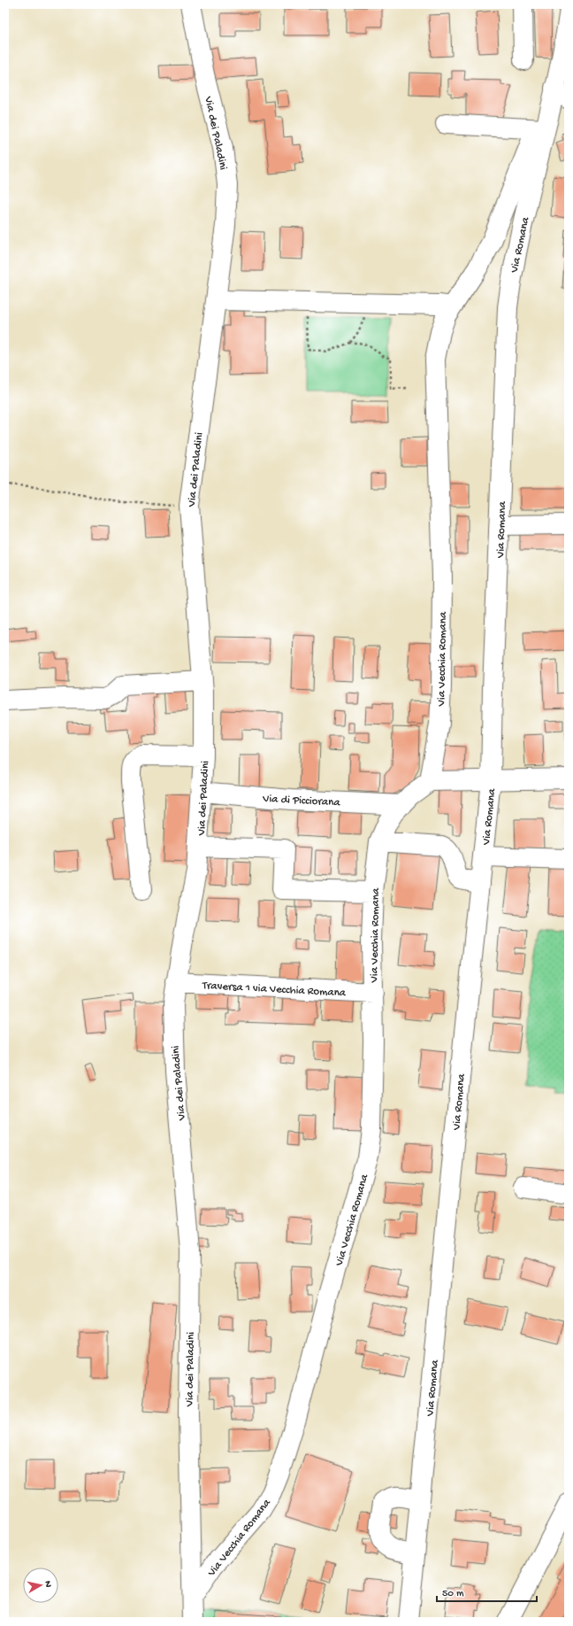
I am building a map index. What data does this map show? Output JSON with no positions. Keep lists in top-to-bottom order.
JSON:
{
  "streets": {
    "street": [
      "Via dei Paladini",
      "Via Romana",
      "Via Vecchia Romana",
      "Via di Picciorana",
      "Traversa 1 via Vecchia Romana"
    ]
  },
  "crossings": [
    ["Via dei Paladini", "Via Vecchia Romana"],
    ["Via dei Paladini", "Via di Picciorana"],
    ["Via dei Paladini", "Traversa 1 via Vecchia Romana"],
    ["Via Romana", "Via Vecchia Romana"],
    ["Via Vecchia Romana", "Via di Picciorana"],
    ["Via Vecchia Romana", "Traversa 1 via Vecchia Romana"]
  ],
  "scale_bar": "50 m",
  "north": "right"
}
